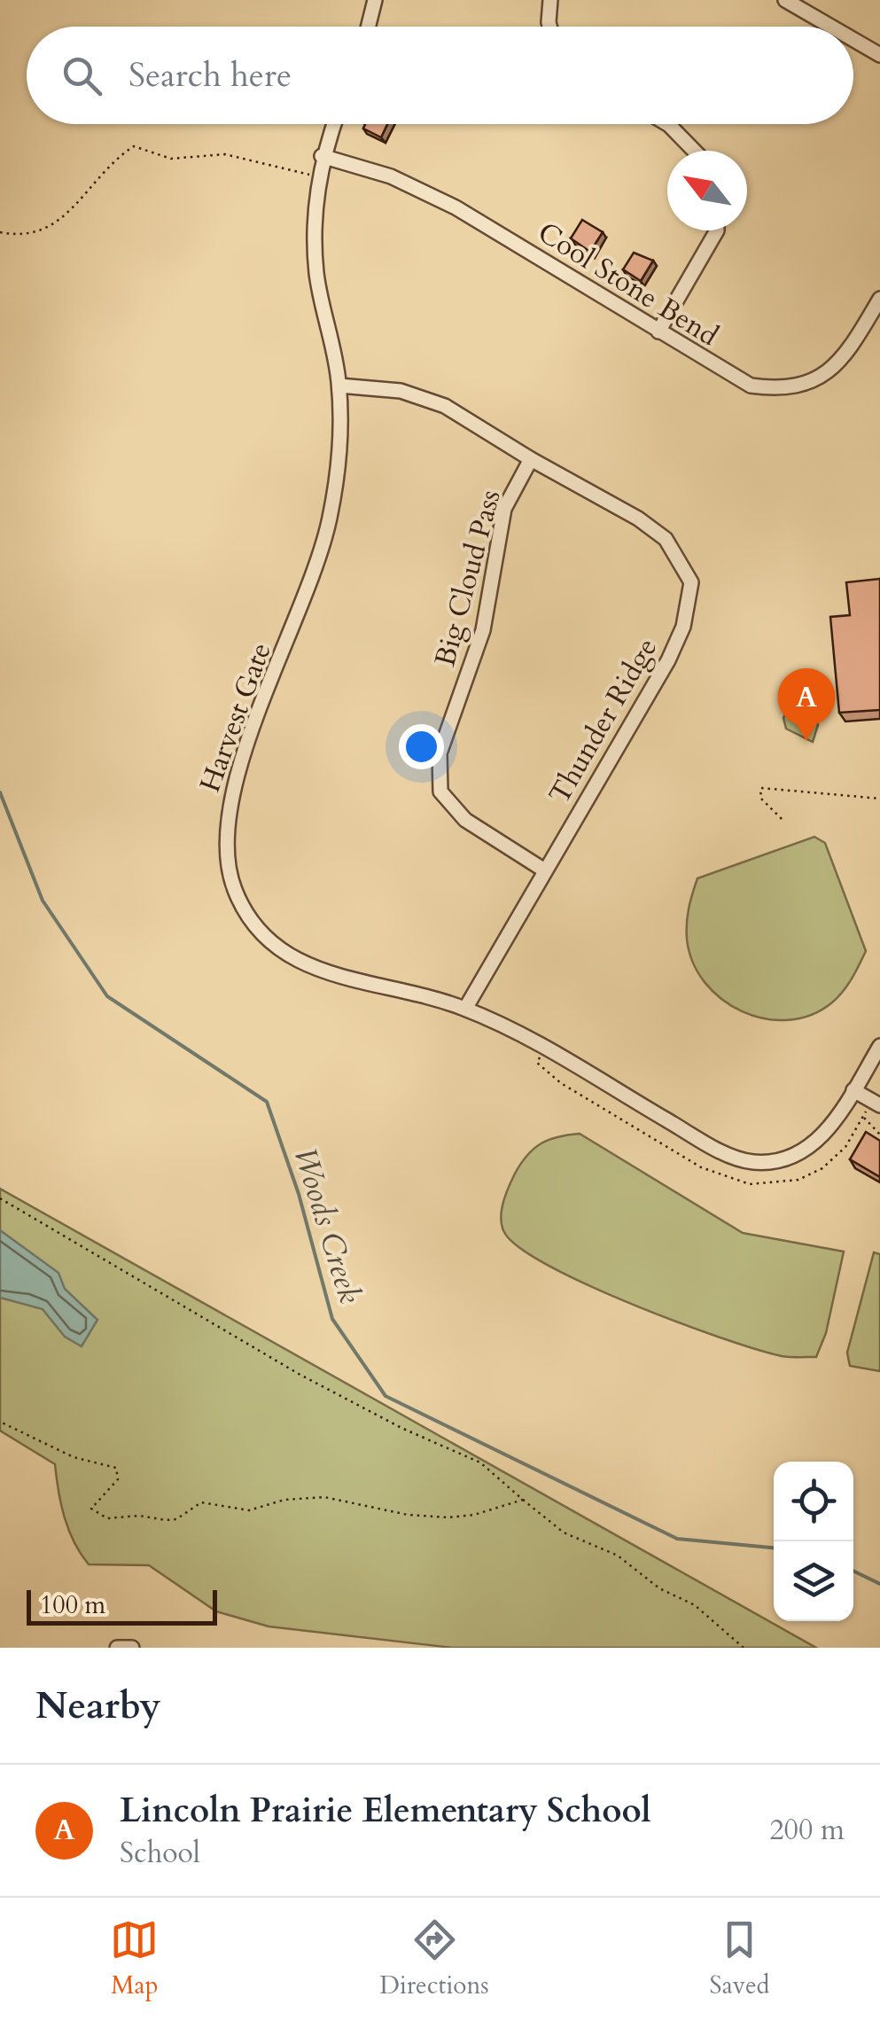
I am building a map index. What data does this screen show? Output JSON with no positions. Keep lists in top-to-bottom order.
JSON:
{
  "streets": {
    "street": [
      "Cool Stone Bend",
      "Big Cloud Pass",
      "Harvest Gate",
      "Thunder Ridge"
    ]
  },
  "crossings": [
    ["Cool Stone Bend", "Harvest Gate"],
    ["Big Cloud Pass", "Thunder Ridge"],
    ["Harvest Gate", "Thunder Ridge"]
  ],
  "water": ["Woods Creek"],
  "scale_bar": "100 m",
  "north": "top left",
  "page": {
    "search": "Search here",
    "pins": "A",
    "scale": "100 m",
    "heading": "Nearby",
    "list": [
      {
        "mark": "A",
        "name": "Lincoln Prairie Elementary School",
        "note": "School",
        "value": "200 m"
      }
    ],
    "nav": ["Map", "Directions", "Saved"]
  }
}
